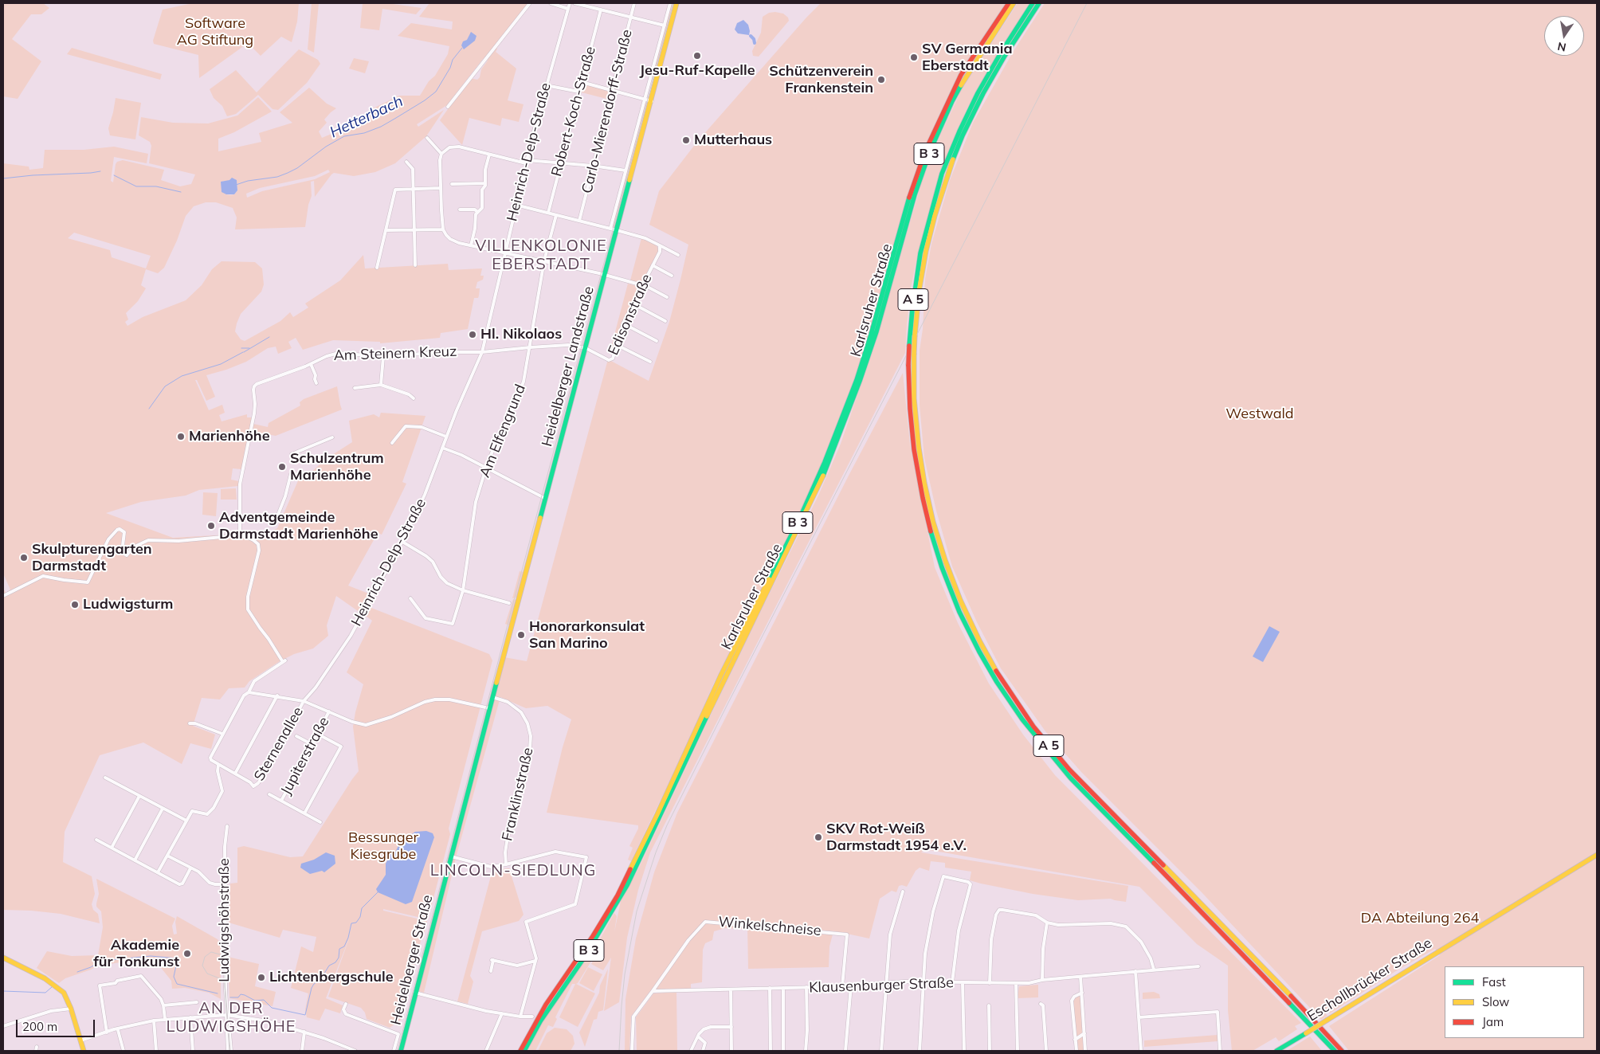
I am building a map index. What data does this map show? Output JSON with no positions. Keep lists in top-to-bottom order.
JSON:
{
  "streets": {
    "main road": [
      "B 3",
      "A 5",
      "Karlsruher Straße",
      "Heidelberger Landstraße",
      "Heidelberger Straße",
      "Eschollbrücker Straße"
    ],
    "street": [
      "Robert-Koch-Straße",
      "Carlo-Mierendorff-Straße",
      "Heinrich-Delp-Straße",
      "Edisonstraße",
      "Am Steinern Kreuz",
      "Am Elfengrund",
      "Sternenallee",
      "Jupiterstraße",
      "Franklinstraße",
      "Ludwigshöhstraße",
      "Winkelschneise",
      "Klausenburger Straße"
    ]
  },
  "crossings": [
    ["Heinrich-Delp-Straße", "Am Steinern Kreuz"],
    ["Heinrich-Delp-Straße", "Sternenallee"],
    ["Edisonstraße", "Am Steinern Kreuz"],
    ["Edisonstraße", "Heidelberger Landstraße"],
    ["Am Steinern Kreuz", "Heidelberger Landstraße"],
    ["Am Steinern Kreuz", "Am Elfengrund"],
    ["Heidelberger Landstraße", "Franklinstraße"],
    ["Heidelberger Landstraße", "Heidelberger Straße"],
    ["Winkelschneise", "Klausenburger Straße"]
  ],
  "districts": ["VILLENKOLONIE EBERSTADT", "LINCOLN-SIEDLUNG", "AN DER LUDWIGSHÖHE"],
  "water": ["Hetterbach"],
  "parks": [
    "Software AG Stiftung",
    "Westwald",
    "Bessunger Kiesgrube",
    "DA Abteilung 264"
  ],
  "places": [
    "Jesu-Ruf-Kapelle",
    "SV Germania Eberstadt",
    "Schützenverein Frankenstein",
    "Mutterhaus",
    "Hl. Nikolaos",
    "Marienhöhe",
    "Schulzentrum Marienhöhe",
    "Adventgemeinde Darmstadt Marienhöhe",
    "Skulpturengarten Darmstadt",
    "Ludwigsturm",
    "Honorarkonsulat San Marino",
    "SKV Rot-Weiß Darmstadt 1954 e.V.",
    "Akademie für Tonkunst",
    "Lichtenbergschule"
  ],
  "legend": ["Fast", "Slow", "Jam"],
  "scale_bar": "200 m",
  "north": "bottom"
}
